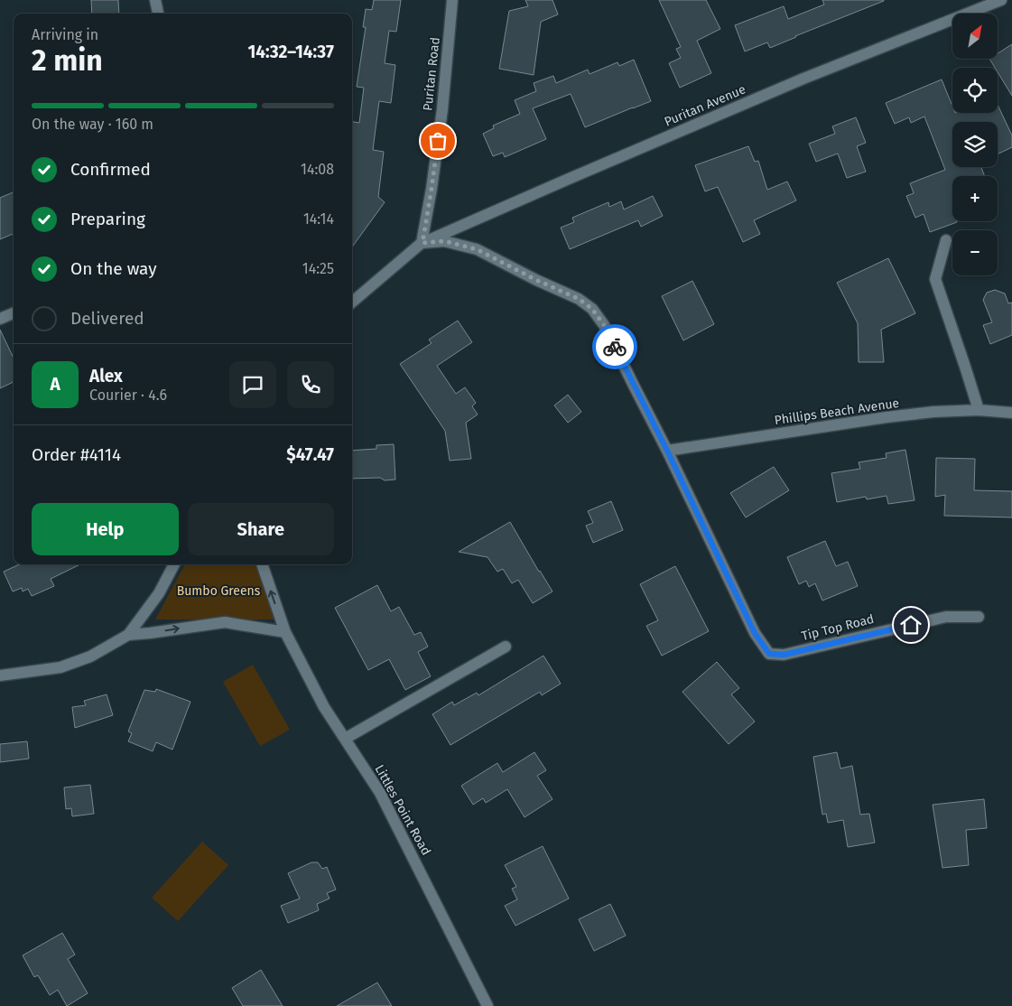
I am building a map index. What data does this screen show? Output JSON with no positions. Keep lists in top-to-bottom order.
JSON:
{
  "streets": {
    "street": [
      "Puritan Road",
      "Puritan Avenue",
      "Phillips Beach Avenue",
      "Tip Top Road",
      "Littles Point Road"
    ]
  },
  "crossings": [
    ["Puritan Road", "Puritan Avenue"],
    ["Phillips Beach Avenue", "Tip Top Road"]
  ],
  "parks": ["Bumbo Greens"],
  "north": "top right",
  "page": {
    "map_buttons": ["+", "−"],
    "heading": ["2 min", "Arriving in", "14:32–14:37"],
    "panel": [
      "Alex",
      "Courier · 4.6",
      "Order #4114",
      "$47.47"
    ],
    "bar": "On the way · 160 m",
    "list": [
      ["Confirmed", "14:08"],
      ["Preparing", "14:14"],
      ["On the way", "14:25"],
      "Delivered"
    ],
    "round": "A",
    "buttons": ["Help", "Share"]
  }
}
